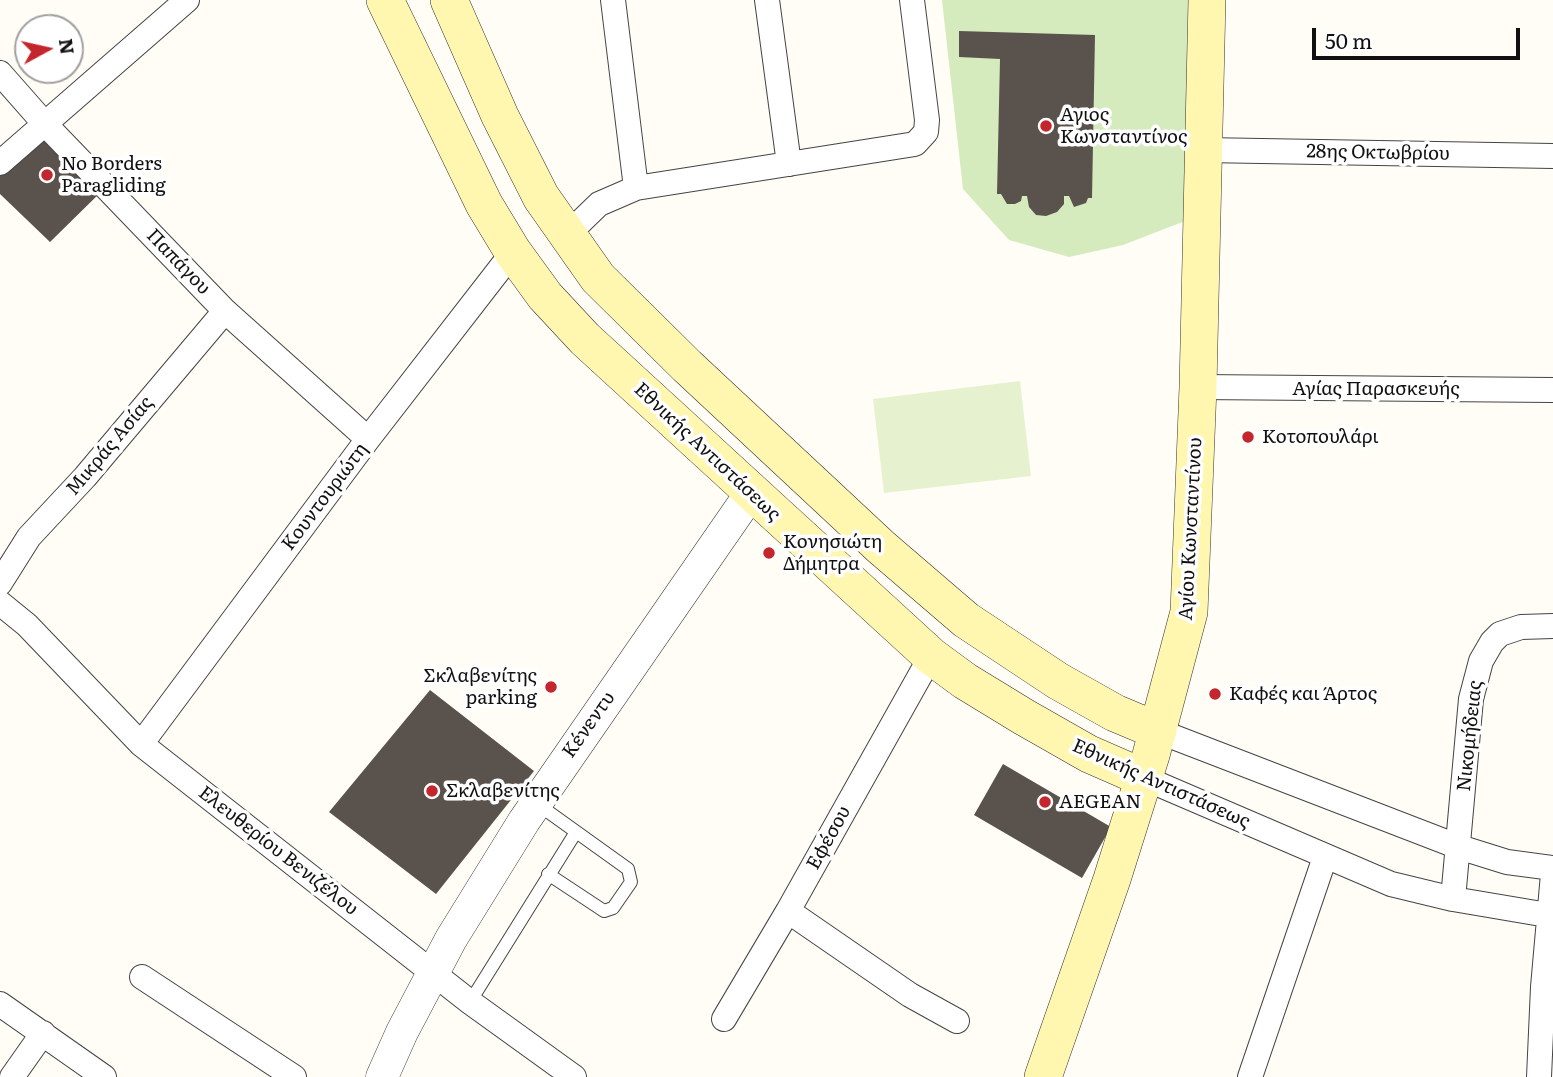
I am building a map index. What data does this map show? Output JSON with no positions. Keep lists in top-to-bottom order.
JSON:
{
  "streets": {
    "main road": ["Εθνικής Αντιστάσεως", "Αγίου Κωνσταντίνου"],
    "street": [
      "28ης Οκτωβρίου",
      "Παπάγου",
      "Αγίας Παρασκευής",
      "Μικράς Ασίας",
      "Κουντουριώτη",
      "Κένεντυ",
      "Νικομήδειας",
      "Εφέσου",
      "Ελευθερίου Βενιζέλου"
    ]
  },
  "crossings": [
    ["28ης Οκτωβρίου", "Αγίου Κωνσταντίνου"],
    ["Παπάγου", "Μικράς Ασίας"],
    ["Παπάγου", "Κουντουριώτη"],
    ["Αγίας Παρασκευής", "Αγίου Κωνσταντίνου"],
    ["Εθνικής Αντιστάσεως", "Κουντουριώτη"],
    ["Εθνικής Αντιστάσεως", "Αγίου Κωνσταντίνου"],
    ["Εθνικής Αντιστάσεως", "Κένεντυ"],
    ["Εθνικής Αντιστάσεως", "Νικομήδειας"],
    ["Εθνικής Αντιστάσεως", "Εφέσου"],
    ["Κουντουριώτη", "Ελευθερίου Βενιζέλου"],
    ["Κένεντυ", "Ελευθερίου Βενιζέλου"]
  ],
  "places": [
    "Αγιος Κωνσταντίνος",
    "No Borders Paragliding",
    "Κοτοπουλάρι",
    "Κονησιώτη Δήμητρα",
    "Σκλαβενίτης parking",
    "Καφές και Άρτος",
    "Σκλαβενίτης",
    "AEGEAN"
  ],
  "scale_bar": "50 m",
  "north": "right"
}
